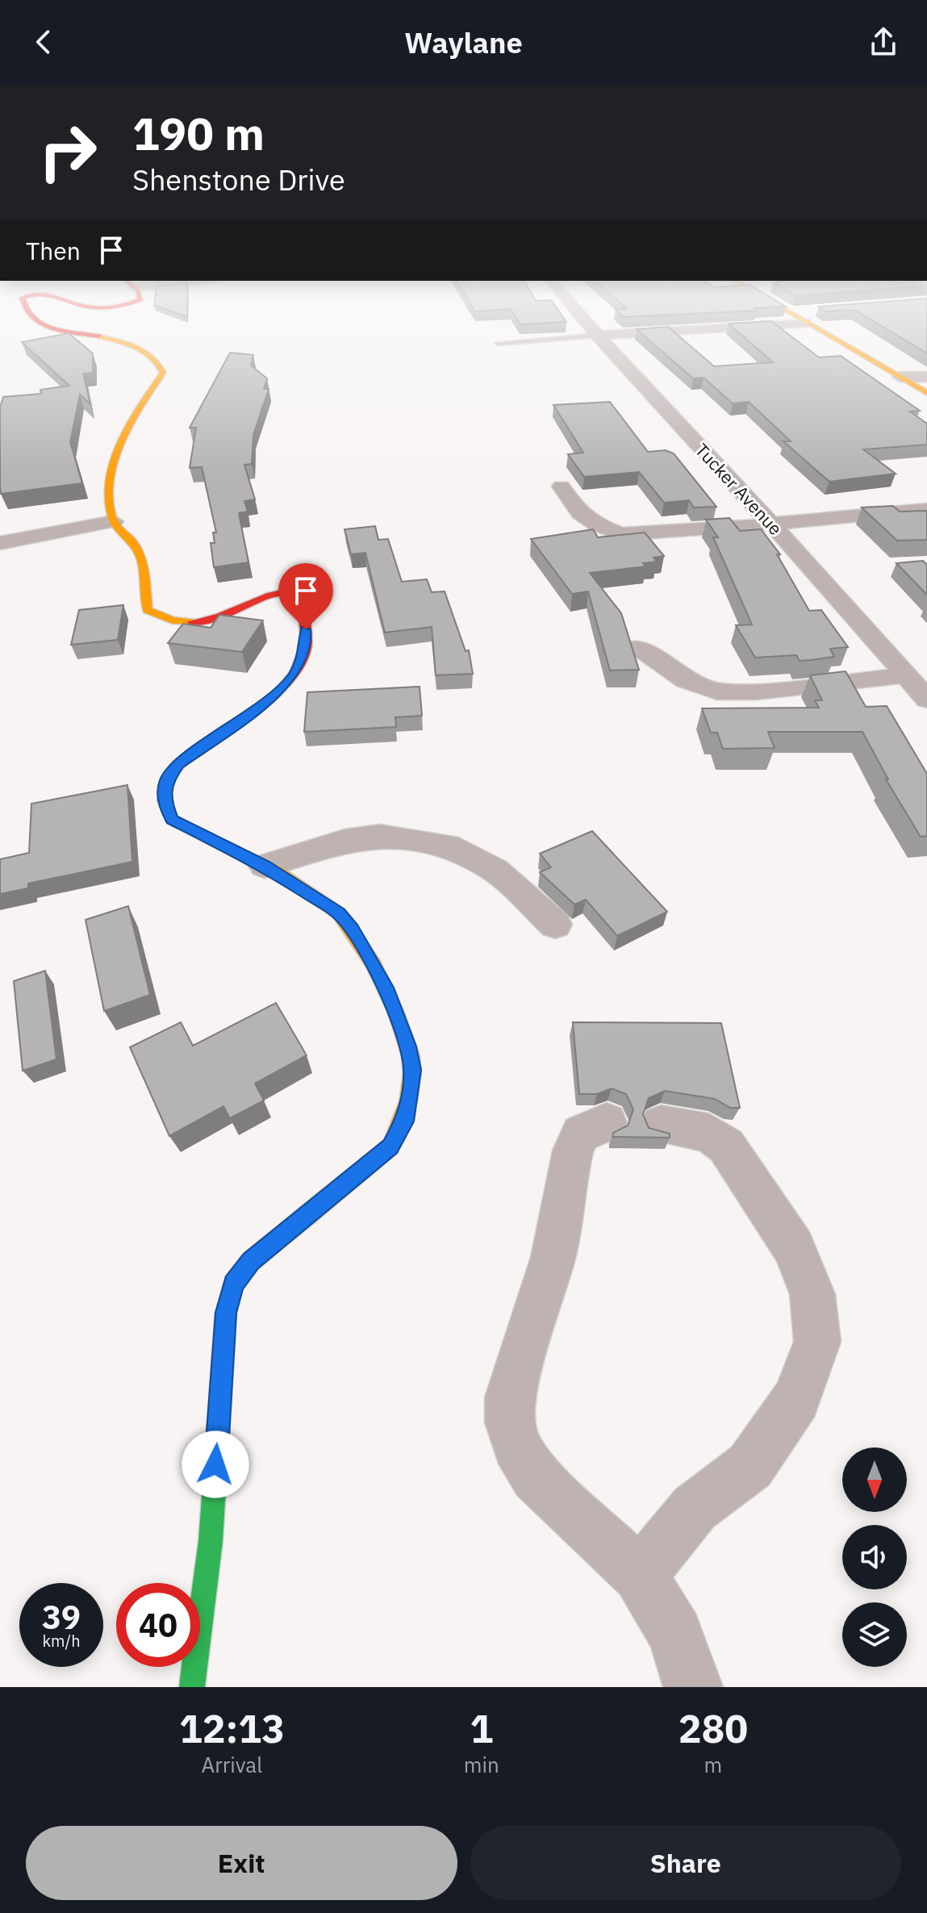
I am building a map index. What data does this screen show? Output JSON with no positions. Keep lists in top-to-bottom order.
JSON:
{
  "streets": {
    "street": ["Tucker Avenue"]
  },
  "north": "bottom",
  "page": {
    "header": "Waylane",
    "turn": ["190 m", "Shenstone Drive"],
    "then": "Then",
    "speed": "39 km/h",
    "limit": "40",
    "eta": [
      "12:13",
      "Arrival",
      "1",
      "min",
      "280",
      "m"
    ],
    "buttons": ["Exit", "Share"]
  }
}
